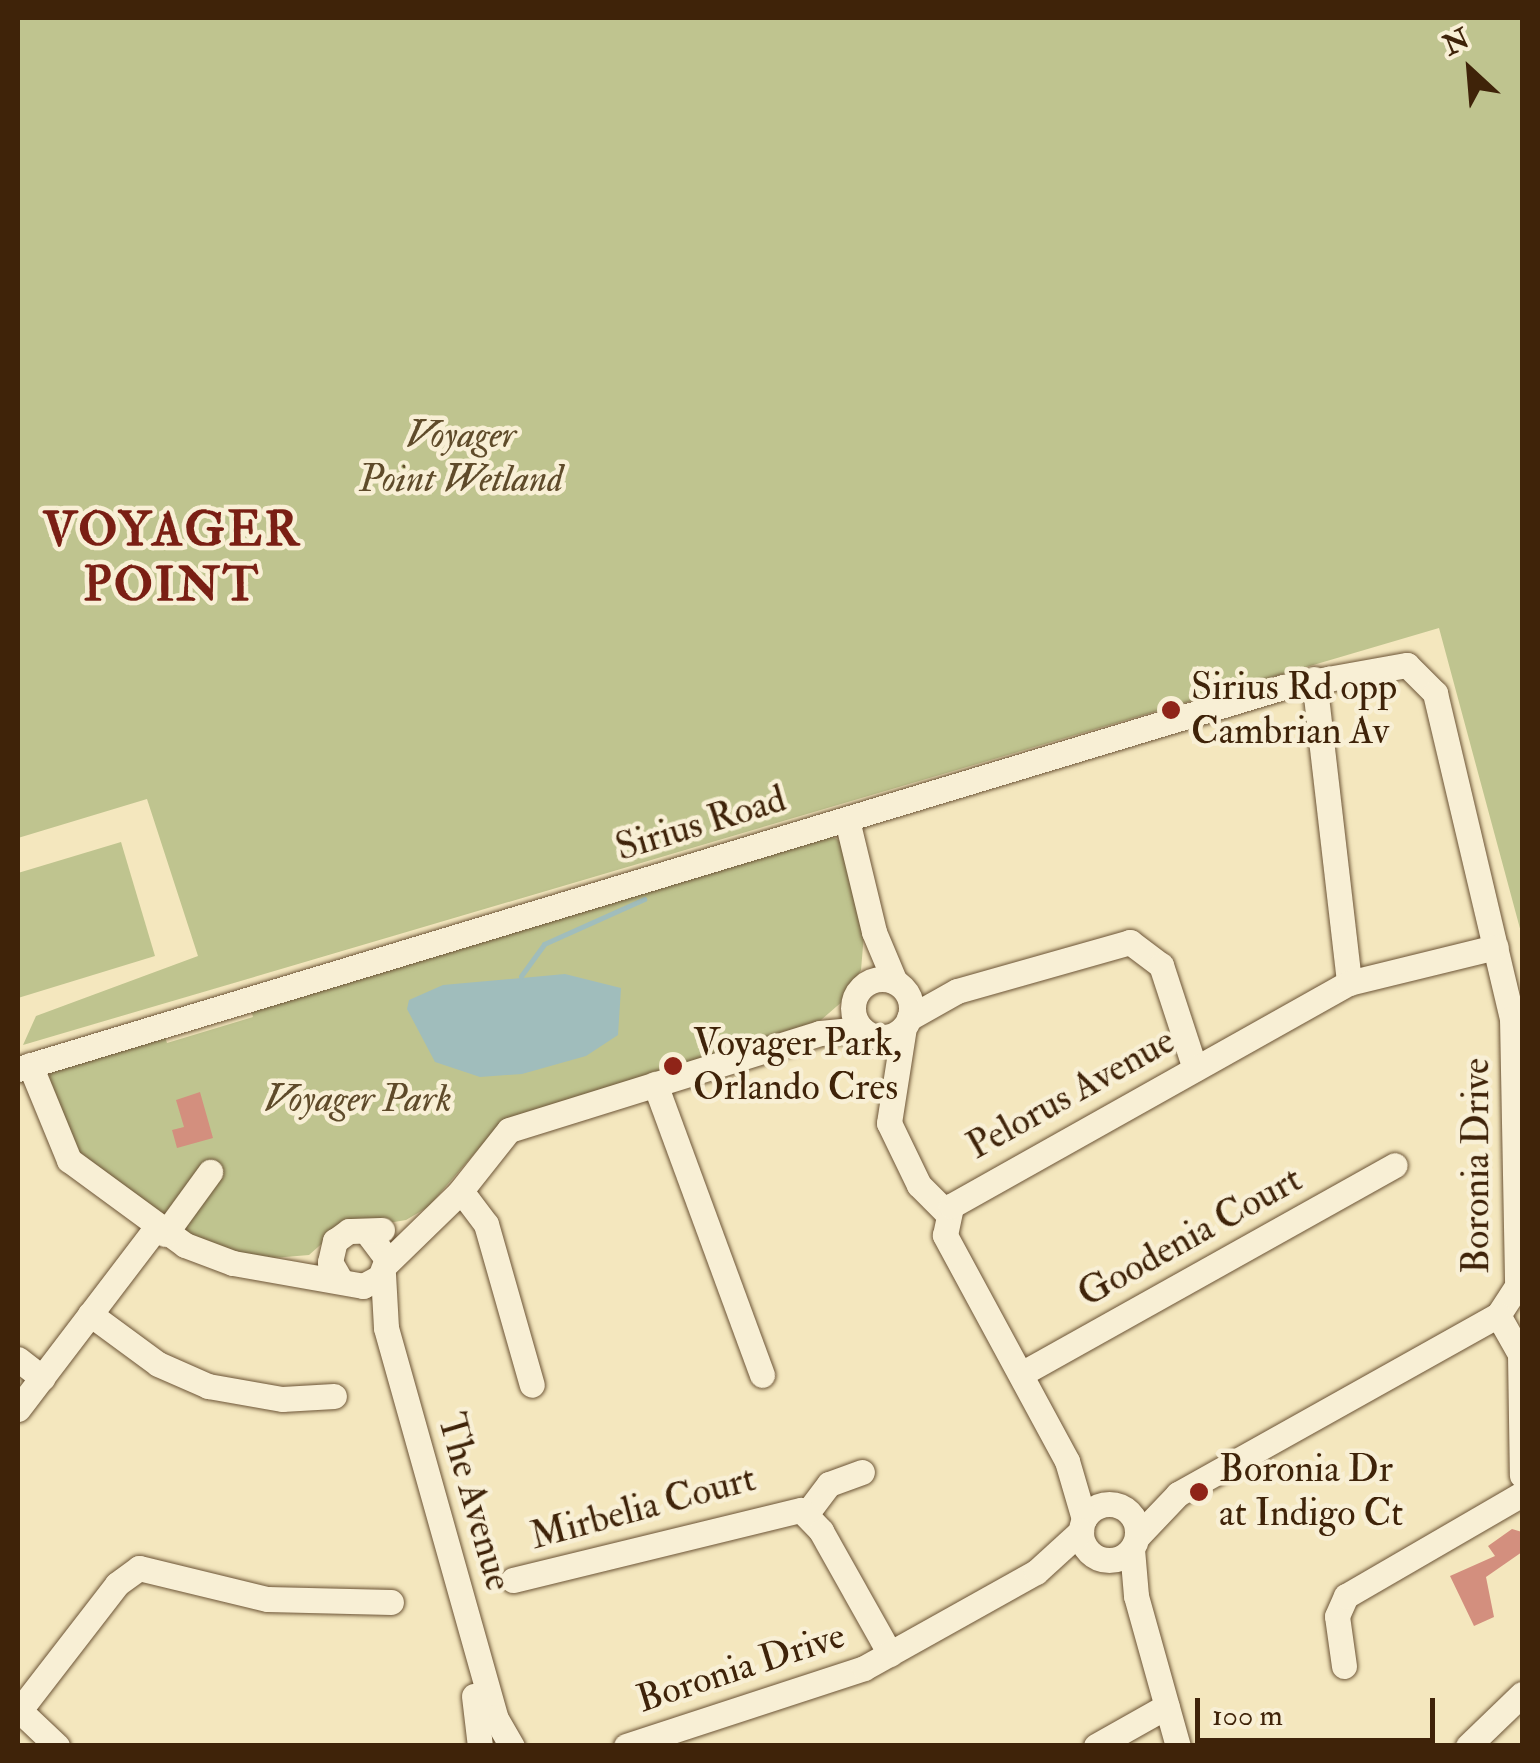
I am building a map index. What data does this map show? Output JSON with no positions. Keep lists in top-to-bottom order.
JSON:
{
  "streets": {
    "street": [
      "Sirius Road",
      "Pelorus Avenue",
      "Boronia Drive",
      "Goodenia Court",
      "The Avenue",
      "Mirbelia Court"
    ]
  },
  "crossings": [
    ["Sirius Road", "Boronia Drive"],
    ["Pelorus Avenue", "Boronia Drive"],
    ["Pelorus Avenue", "Goodenia Court"],
    ["Boronia Drive", "Mirbelia Court"]
  ],
  "districts": ["VOYAGER POINT"],
  "parks": ["Voyager Point Wetland", "Voyager Park"],
  "places": ["Sirius Rd opp Cambrian Av", "Voyager Park, Orlando Cres", "Boronia Dr at Indigo Ct"],
  "scale_bar": "100 m",
  "north": "top left"
}
